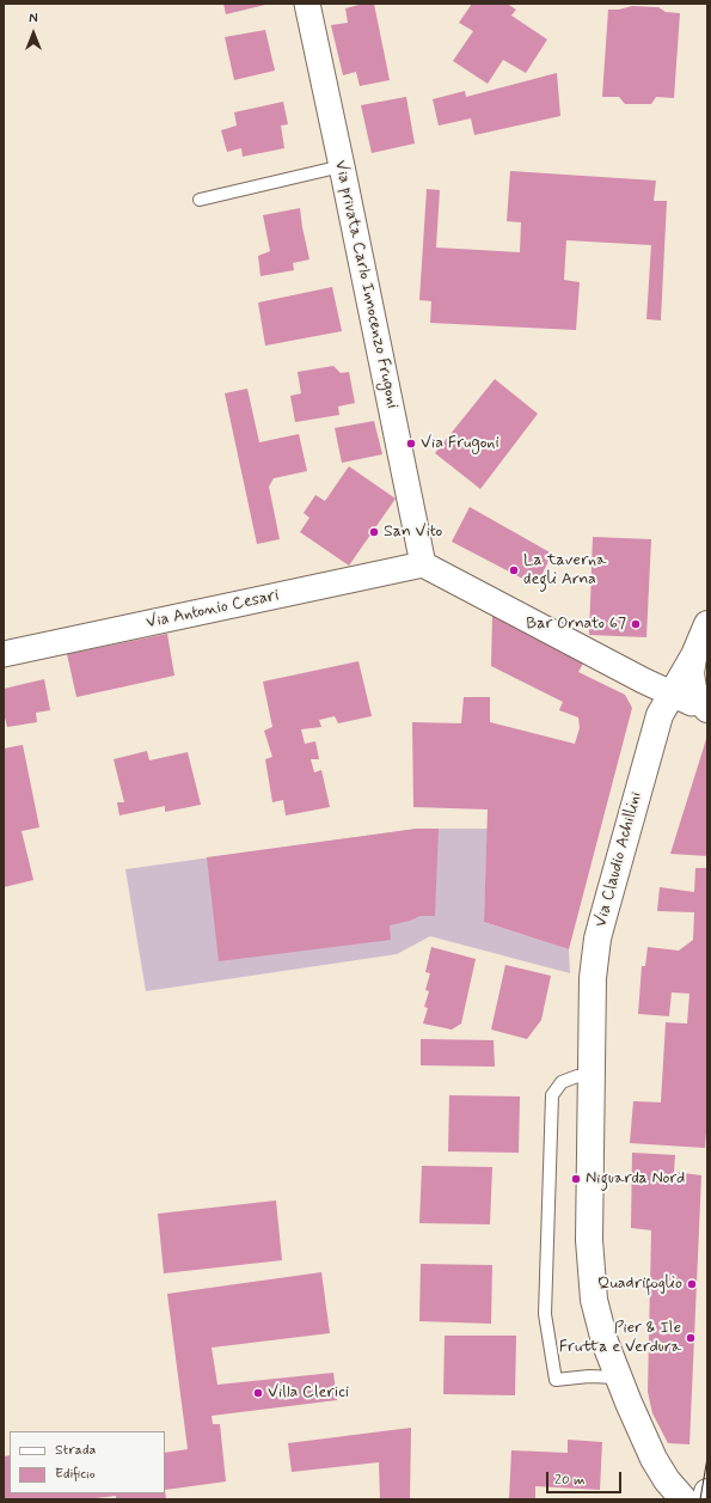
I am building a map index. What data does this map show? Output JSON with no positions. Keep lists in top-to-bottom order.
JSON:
{
  "streets": {
    "main road": ["Via Claudio Achillini"],
    "street": ["Via privata Carlo Innocenzo Frugoni", "Via Antonio Cesari"]
  },
  "crossings": [
    ["Via privata Carlo Innocenzo Frugoni", "Via Antonio Cesari"]
  ],
  "places": [
    "Via Frugoni",
    "San Vito",
    "La taverna degli Arna",
    "Bar Ornato 67",
    "Niguarda Nord",
    "Quadrifoglio",
    "Pier & Ile Frutta e Verdura",
    "Villa Clerici"
  ],
  "legend": ["Strada", "Edificio"],
  "scale_bar": "20 m",
  "north": "top"
}
